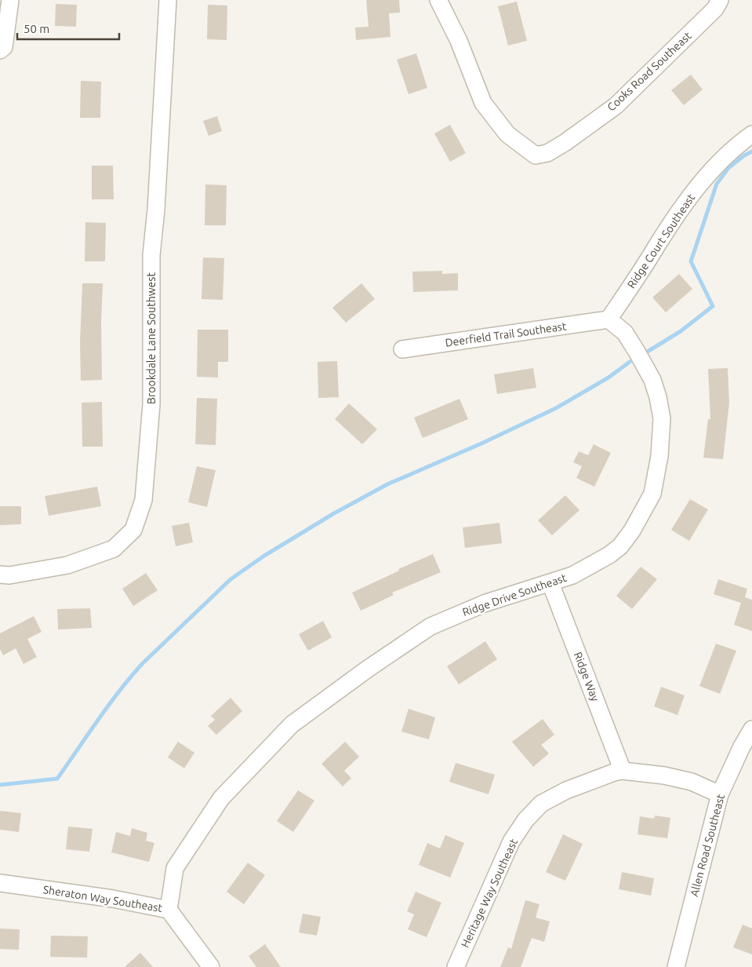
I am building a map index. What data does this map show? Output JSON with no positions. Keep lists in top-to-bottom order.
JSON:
{
  "streets": {
    "street": [
      "Cooks Road Southeast",
      "Ridge Court Southeast",
      "Deerfield Trail Southeast",
      "Brookdale Lane Southwest",
      "Ridge Drive Southeast",
      "Ridge Way",
      "Allen Road Southeast",
      "Heritage Way Southeast",
      "Sheraton Way Southeast"
    ]
  },
  "crossings": [
    ["Ridge Court Southeast", "Deerfield Trail Southeast"],
    ["Ridge Court Southeast", "Ridge Drive Southeast"],
    ["Deerfield Trail Southeast", "Ridge Drive Southeast"],
    ["Ridge Drive Southeast", "Ridge Way"],
    ["Ridge Drive Southeast", "Sheraton Way Southeast"],
    ["Ridge Way", "Heritage Way Southeast"],
    ["Allen Road Southeast", "Heritage Way Southeast"]
  ],
  "scale_bar": "50 m"
}
